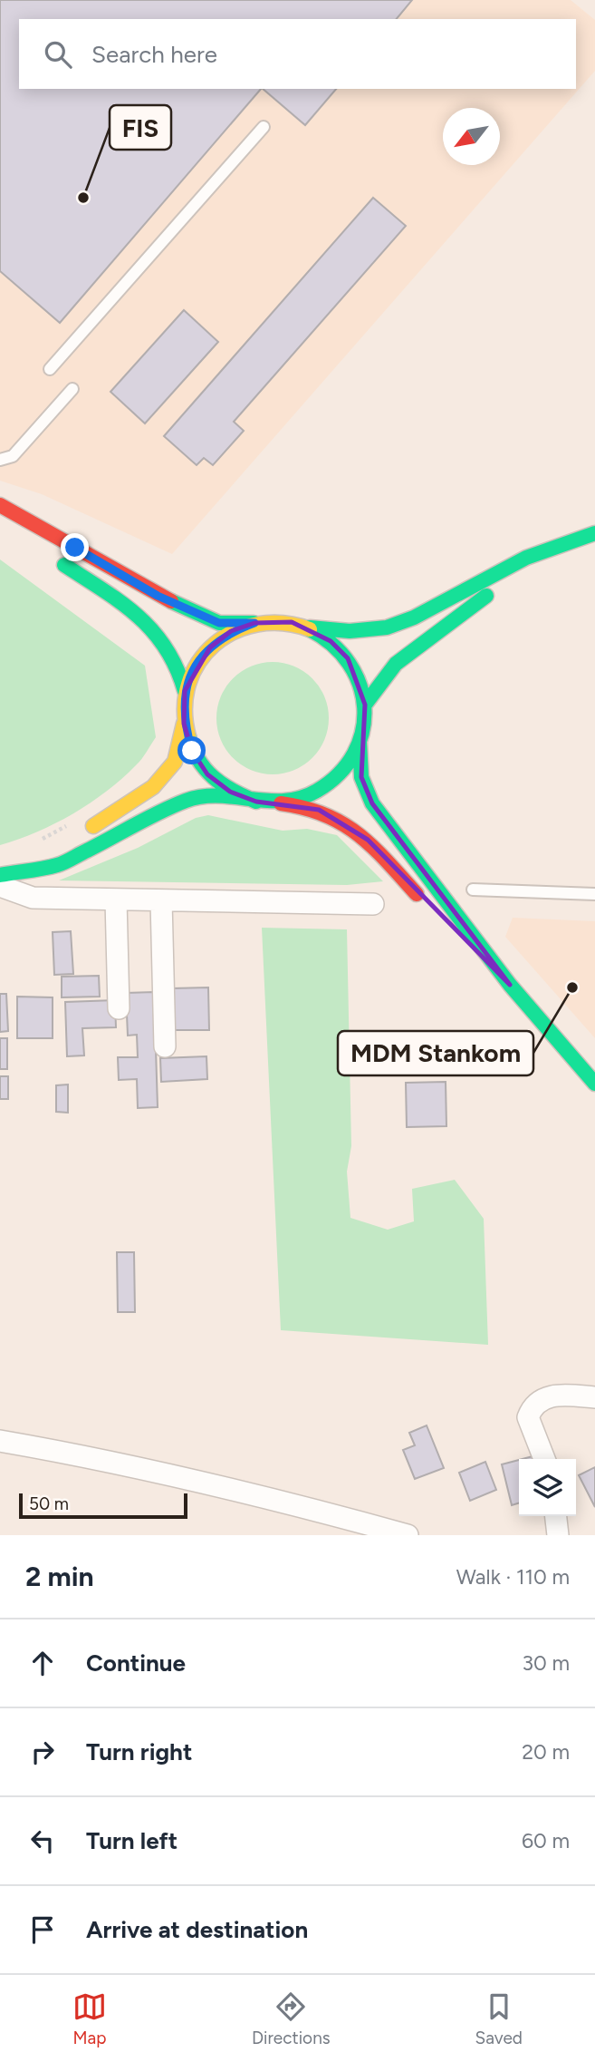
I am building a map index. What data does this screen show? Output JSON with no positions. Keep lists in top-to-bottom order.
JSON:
{
  "places": ["FIS", "MDM Stankom"],
  "scale_bar": "50 m",
  "north": "bottom left",
  "page": {
    "search": "Search here",
    "scale": "50 m",
    "heading": ["2 min", "Walk · 110 m"],
    "list": [
      ["Continue", "30 m"],
      ["Turn right", "20 m"],
      ["Turn left", "60 m"],
      "Arrive at destination"
    ],
    "nav": ["Map", "Directions", "Saved"]
  }
}
